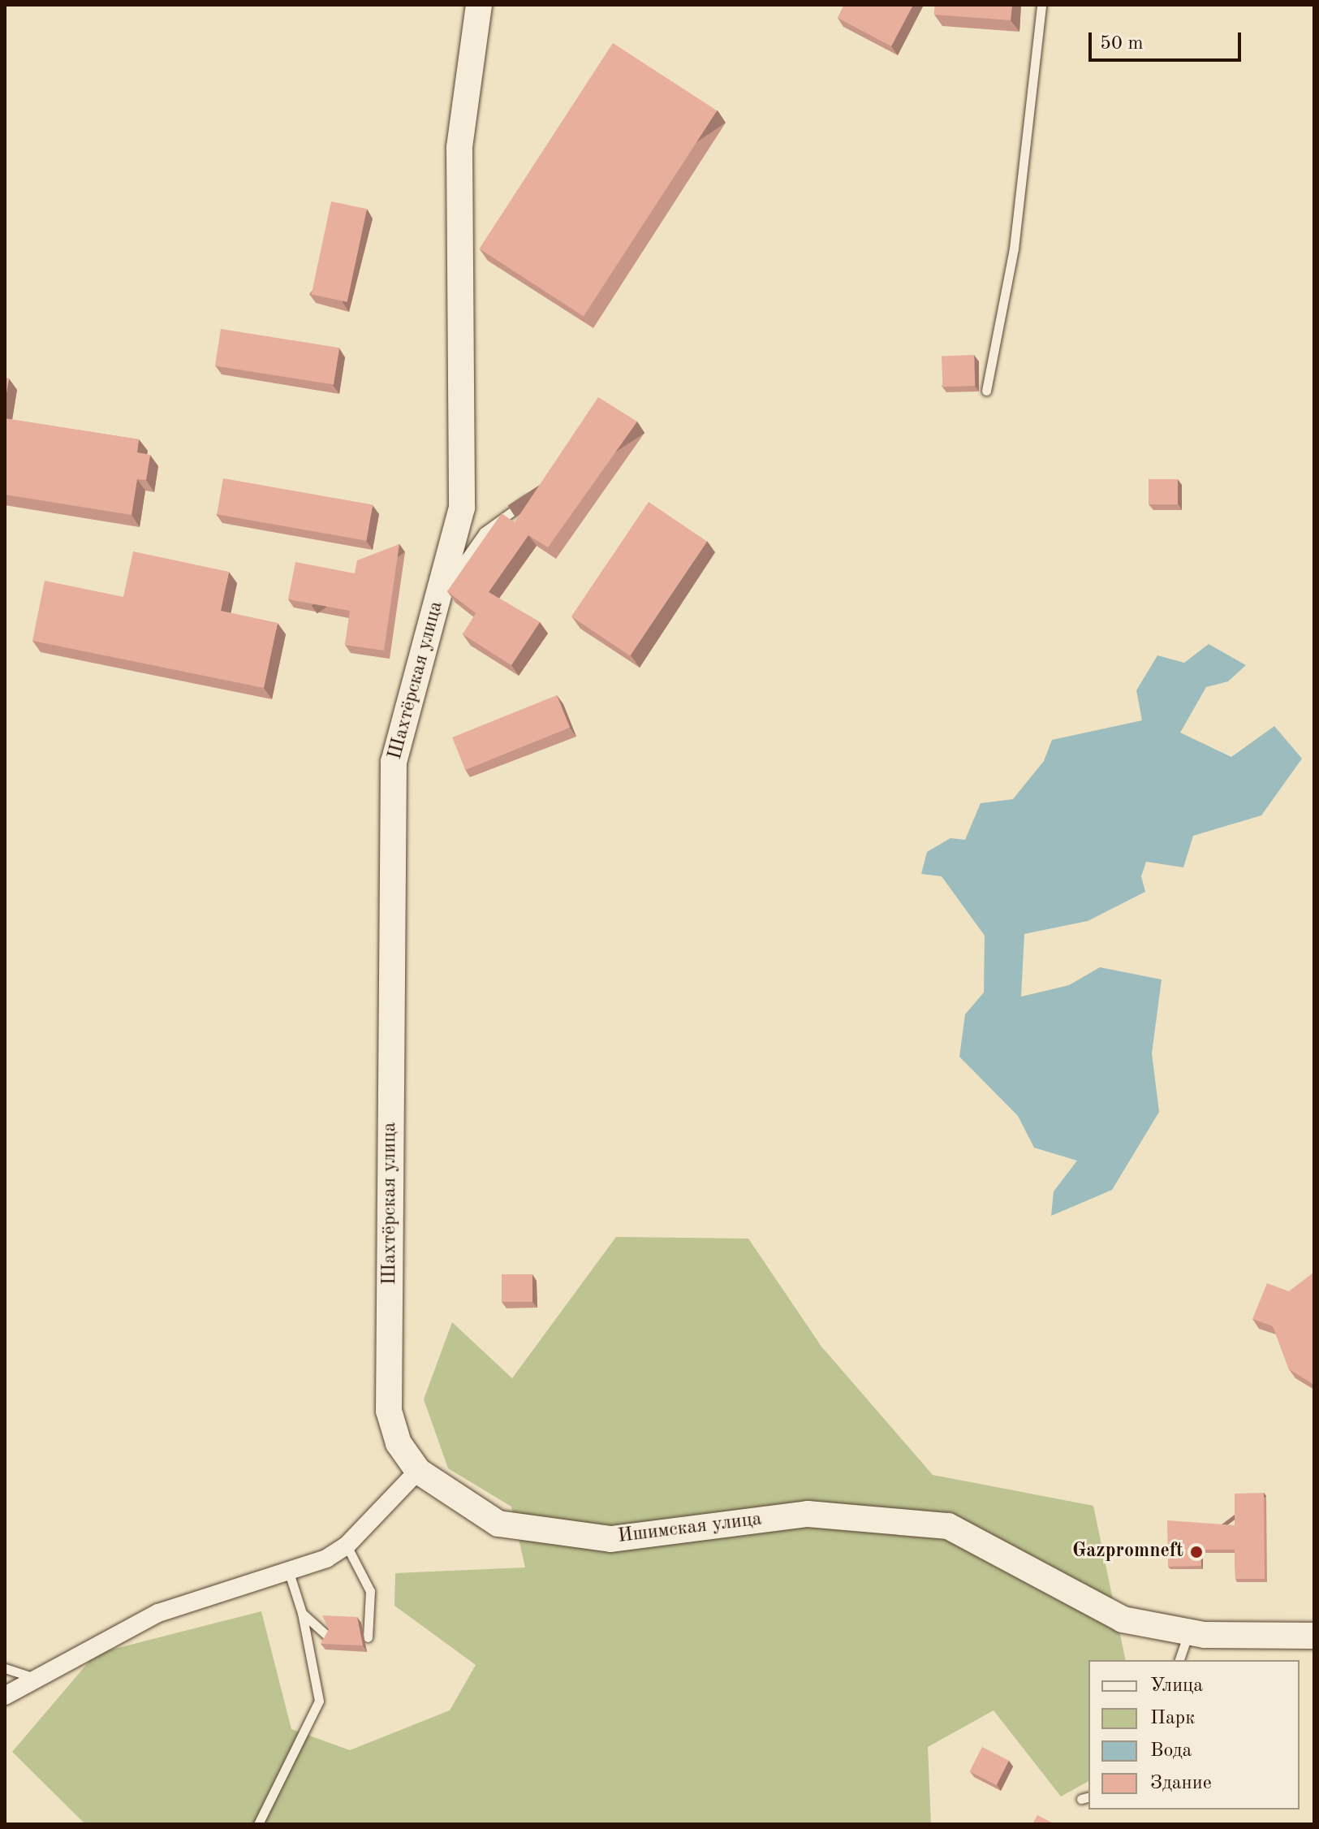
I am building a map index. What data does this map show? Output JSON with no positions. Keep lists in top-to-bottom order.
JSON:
{
  "streets": {
    "main road": ["Шахтёрская улица", "Ишимская улица"]
  },
  "crossings": [
    ["Шахтёрская улица", "Ишимская улица"]
  ],
  "places": ["Gazpromneft"],
  "legend": [
    "Улица",
    "Парк",
    "Вода",
    "Здание"
  ],
  "scale_bar": "50 m"
}
